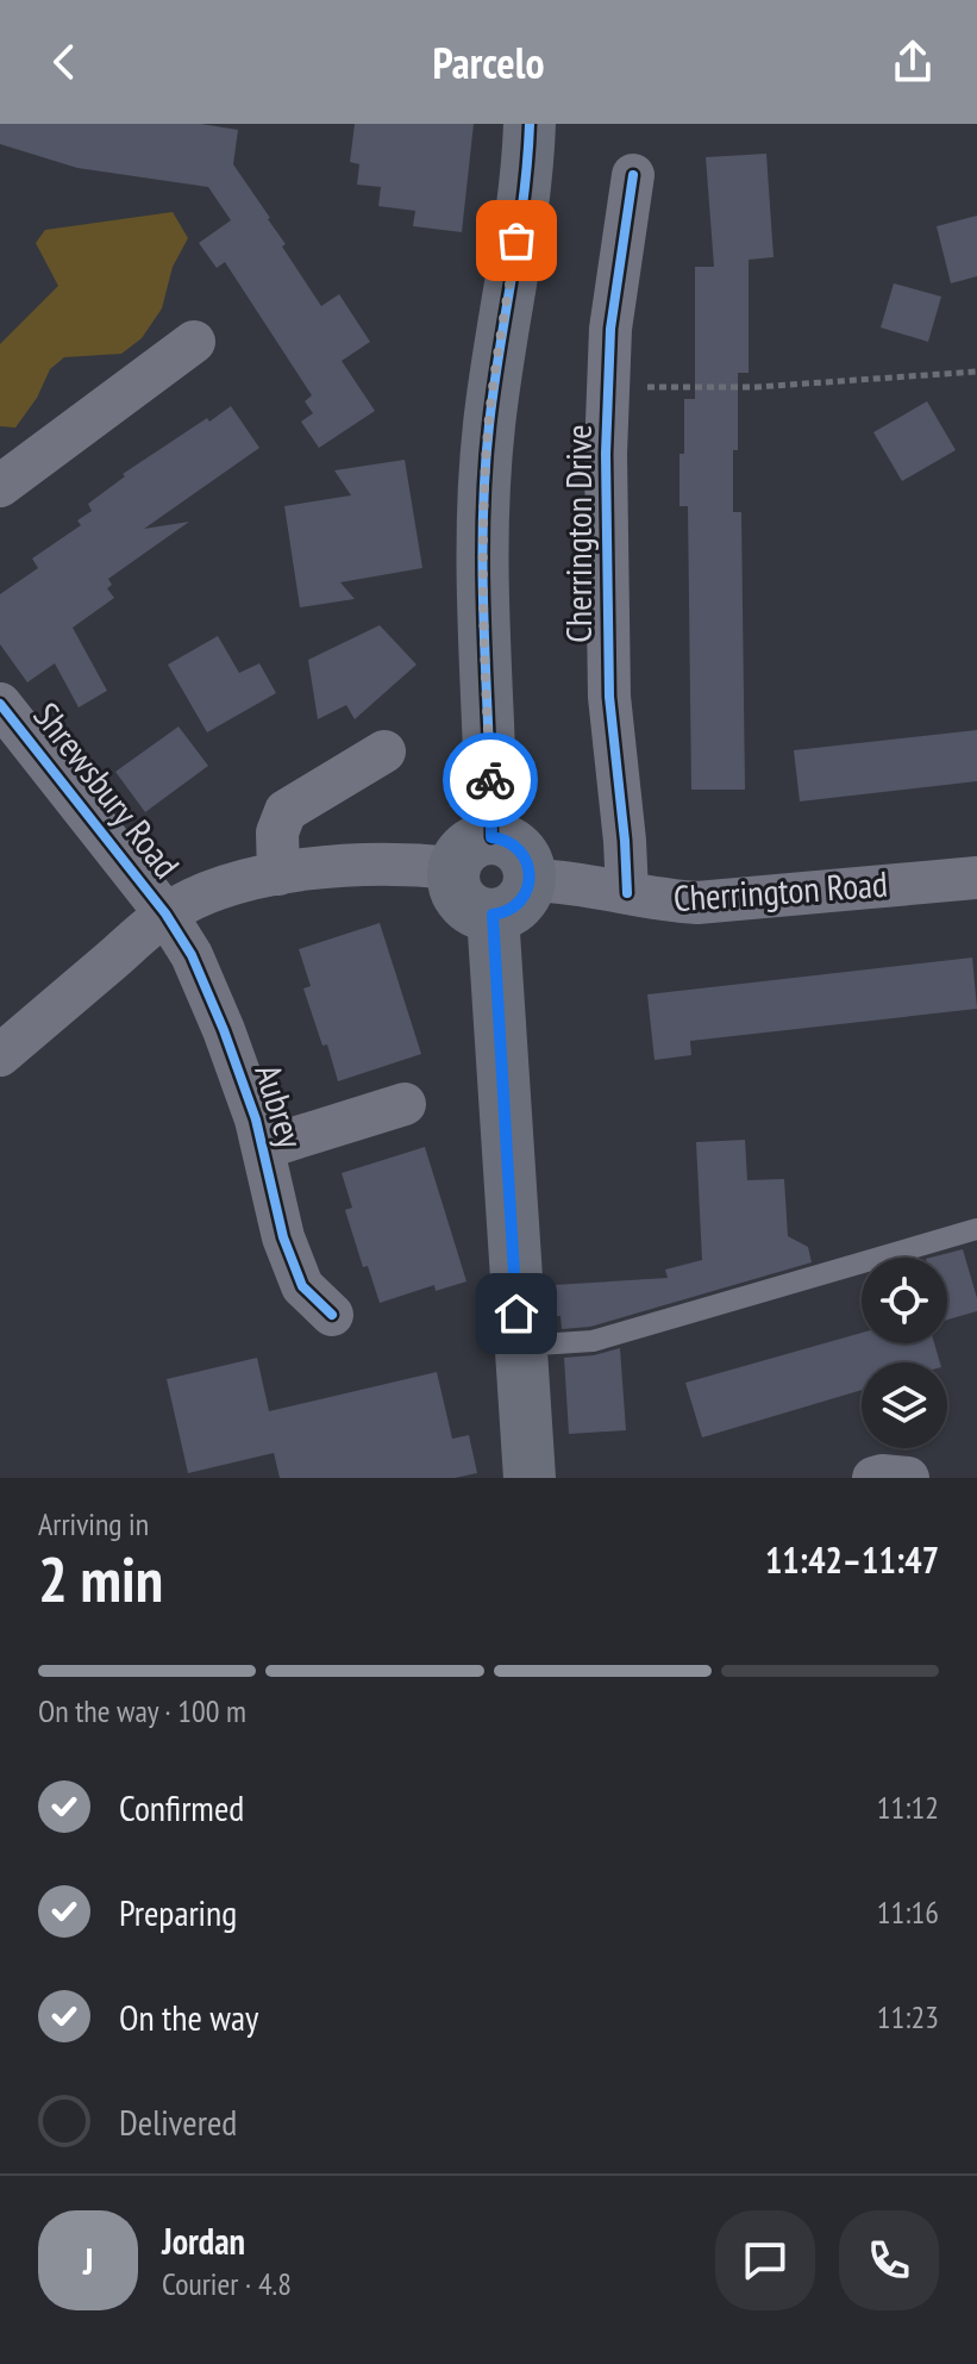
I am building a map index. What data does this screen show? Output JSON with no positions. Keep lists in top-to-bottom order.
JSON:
{
  "streets": {
    "street": [
      "Cherrington Drive",
      "Shrewsbury Road",
      "Cherrington Road",
      "Aubrey"
    ]
  },
  "crossings": [
    ["Cherrington Drive", "Cherrington Road"],
    ["Shrewsbury Road", "Aubrey"]
  ],
  "page": {
    "header": "Parcelo",
    "heading": ["2 min", "Arriving in", "11:42–11:47"],
    "panel": ["Jordan", "Courier · 4.8"],
    "bar": "On the way · 100 m",
    "list": [
      ["Confirmed", "11:12"],
      ["Preparing", "11:16"],
      ["On the way", "11:23"],
      "Delivered"
    ],
    "round": "J"
  }
}
